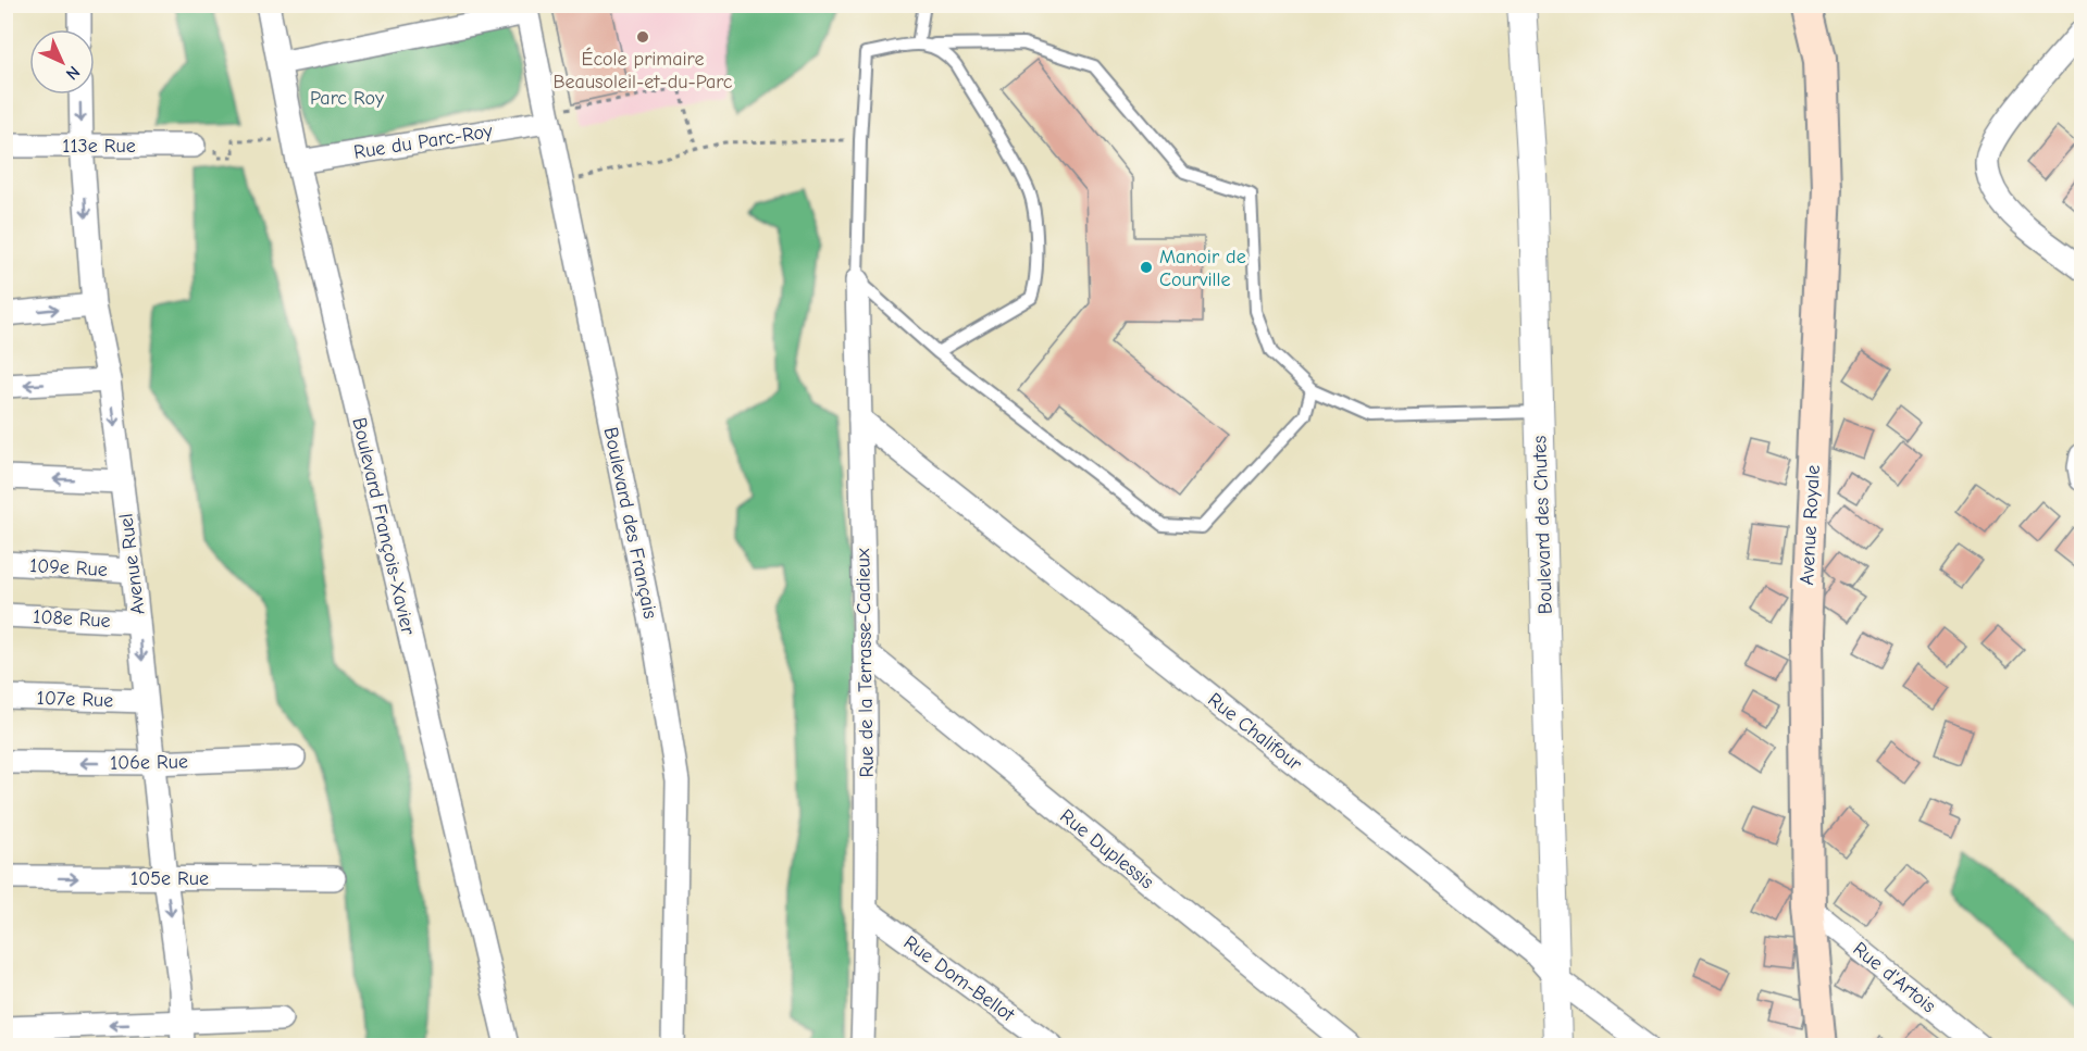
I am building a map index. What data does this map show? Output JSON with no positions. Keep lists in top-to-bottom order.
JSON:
{
  "streets": {
    "main road": ["Avenue Royale"],
    "street": [
      "Rue du Parc-Roy",
      "113e Rue",
      "Boulevard des Français",
      "Boulevard des Chutes",
      "Boulevard François-Xavier",
      "Avenue Ruel",
      "109e Rue",
      "108e Rue",
      "Rue de la Terrasse-Cadieux",
      "107e Rue",
      "Rue Chalifour",
      "106e Rue",
      "Rue Duplessis",
      "105e Rue",
      "Rue d'Artois",
      "Rue Dom-Bellot"
    ]
  },
  "crossings": [
    ["Rue du Parc-Roy", "Boulevard des Français"],
    ["Rue du Parc-Roy", "Boulevard François-Xavier"],
    ["113e Rue", "Avenue Ruel"],
    ["Boulevard des Chutes", "Rue Chalifour"],
    ["Avenue Royale", "Rue d'Artois"],
    ["Avenue Ruel", "109e Rue"],
    ["Avenue Ruel", "108e Rue"],
    ["Avenue Ruel", "107e Rue"],
    ["Avenue Ruel", "106e Rue"],
    ["Avenue Ruel", "105e Rue"],
    ["Rue de la Terrasse-Cadieux", "Rue Chalifour"],
    ["Rue de la Terrasse-Cadieux", "Rue Duplessis"],
    ["Rue de la Terrasse-Cadieux", "Rue Dom-Bellot"]
  ],
  "one_way": ["Avenue Ruel", "106e Rue"],
  "parks": ["Parc Roy"],
  "places": ["École primaire Beausoleil-et-du-Parc", "Manoir de Courville"],
  "north": "bottom right"
}
